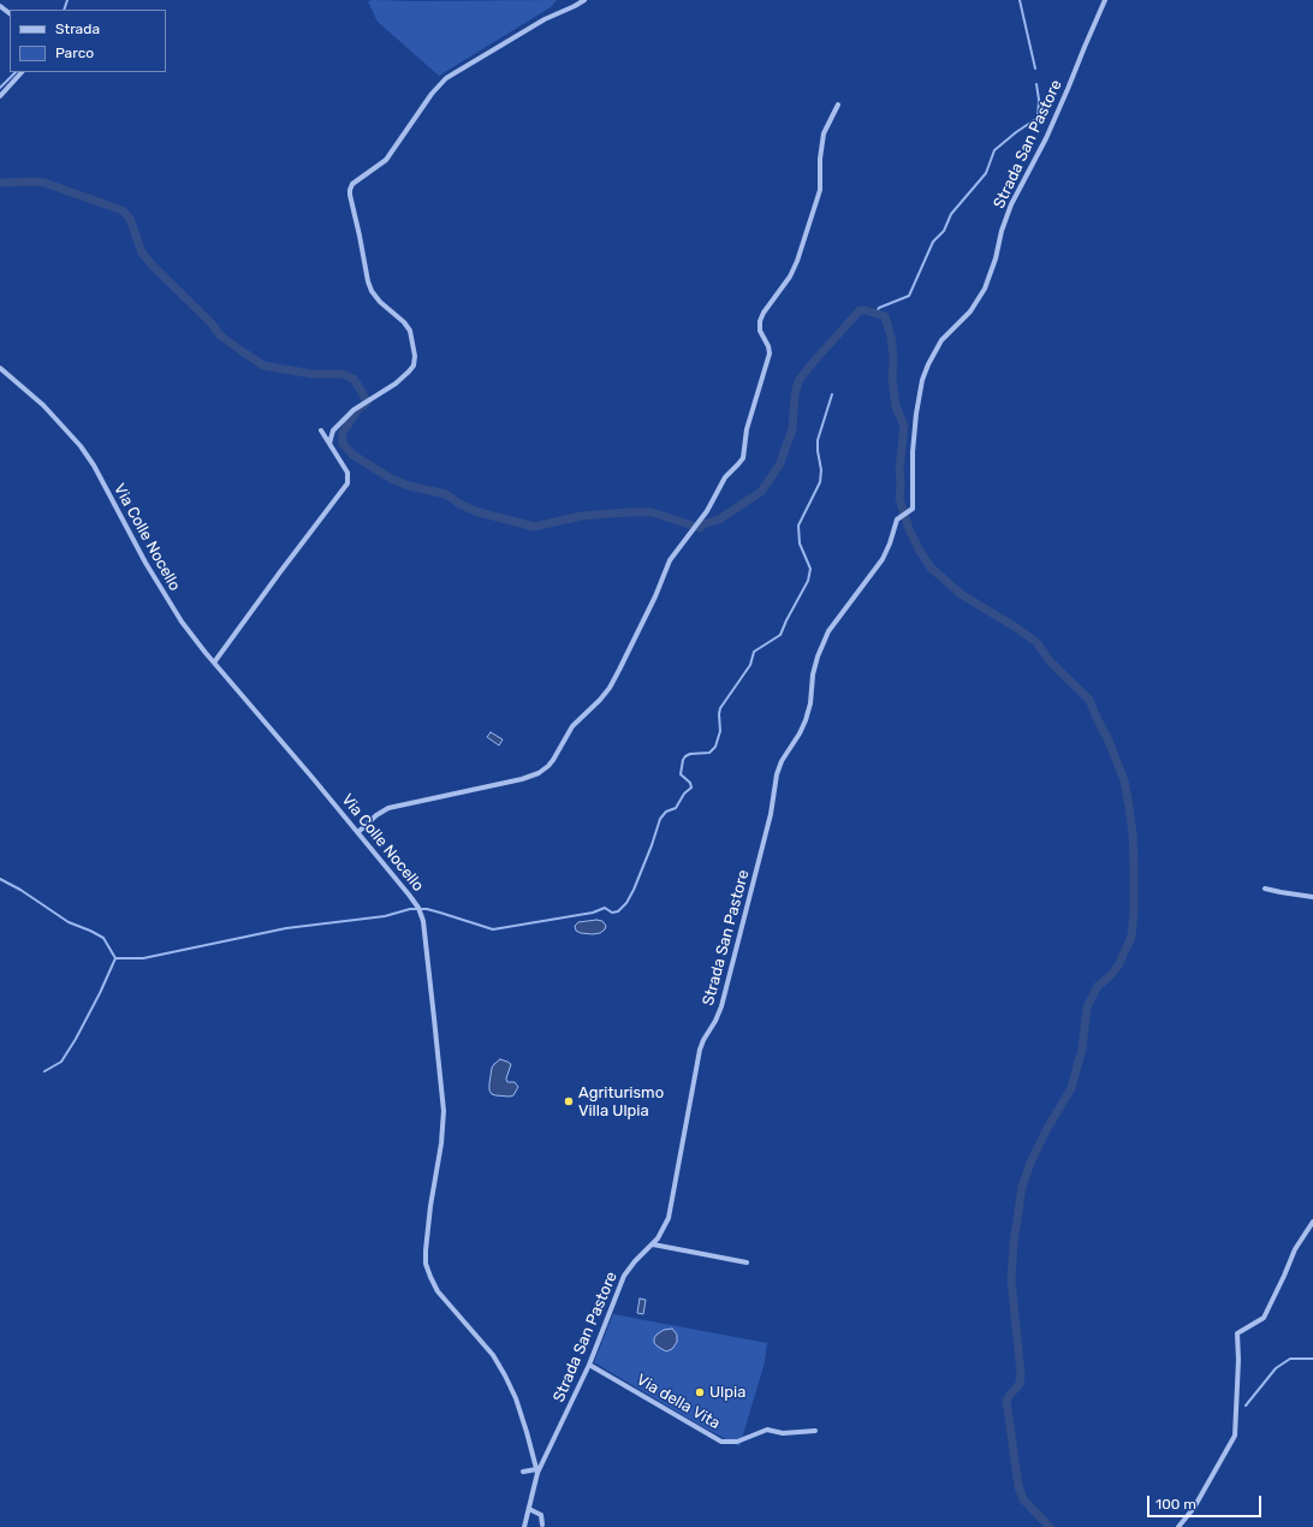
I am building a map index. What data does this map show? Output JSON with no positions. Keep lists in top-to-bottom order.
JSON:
{
  "streets": {
    "street": ["Strada San Pastore", "Via Colle Nocello", "Via della Vita"]
  },
  "crossings": [
    ["Strada San Pastore", "Via Colle Nocello"],
    ["Strada San Pastore", "Via della Vita"]
  ],
  "places": ["Agriturismo Villa Ulpia", "Ulpia"],
  "legend": ["Strada", "Parco"],
  "scale_bar": "100 m"
}
